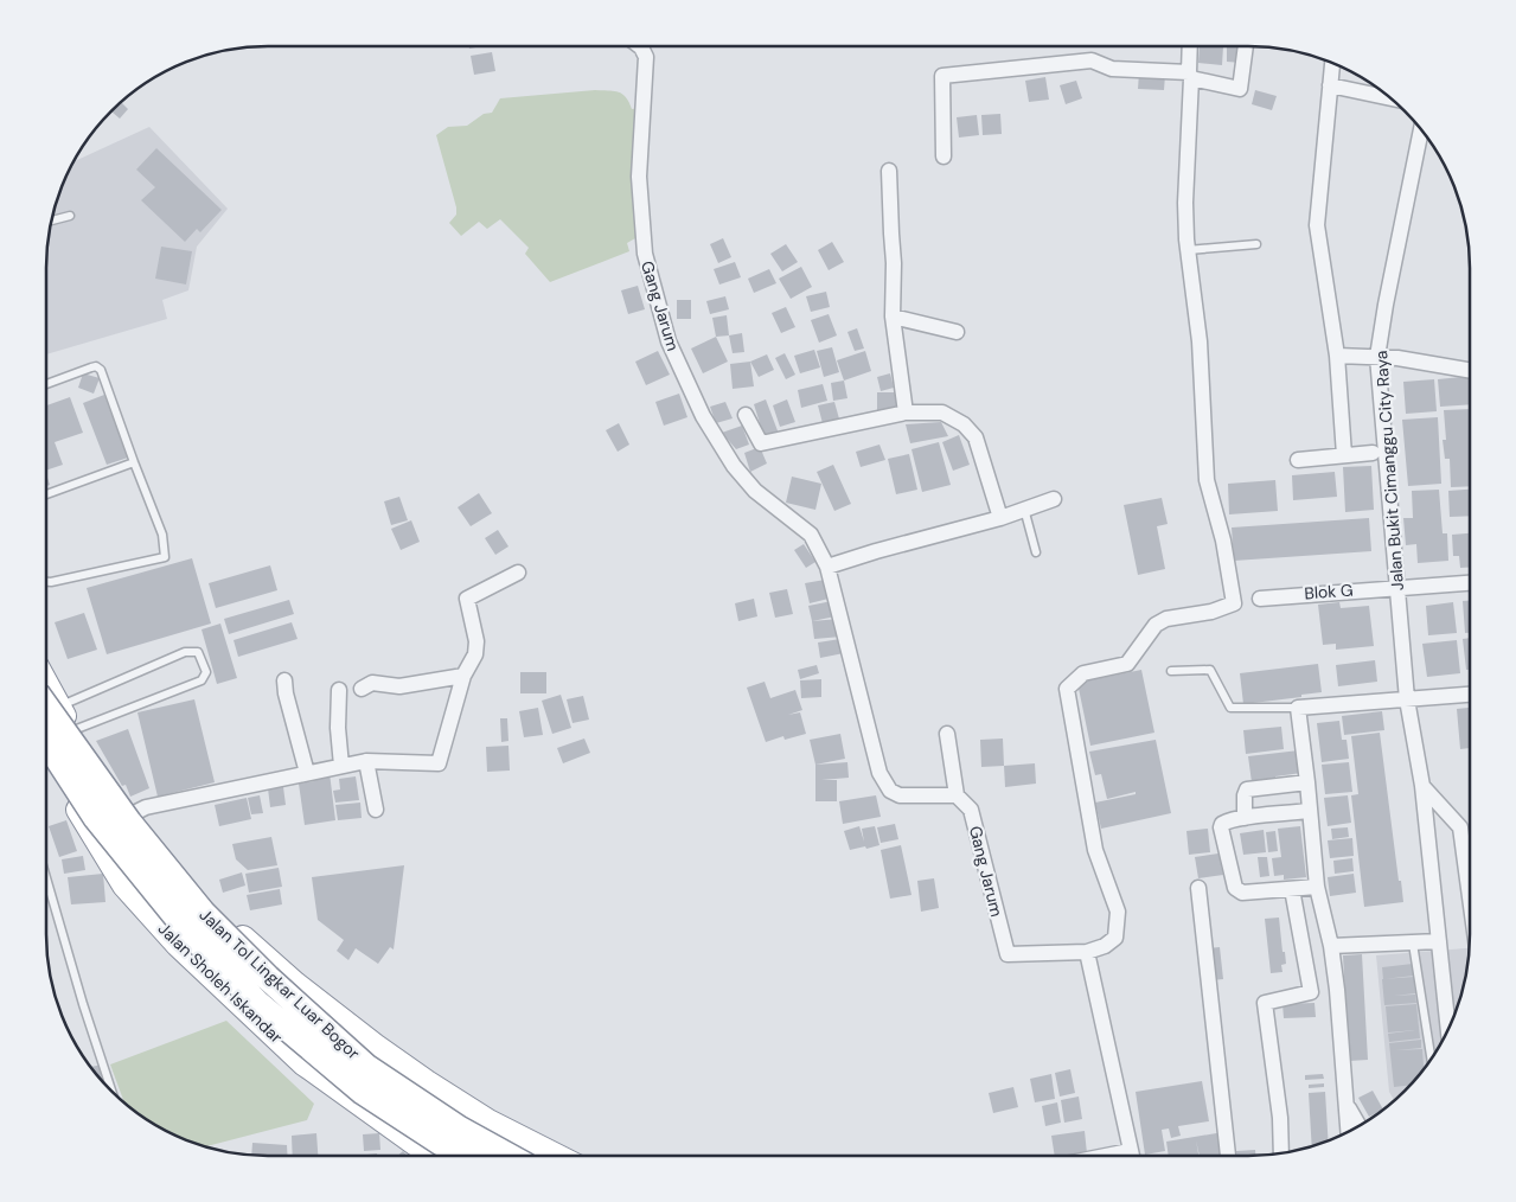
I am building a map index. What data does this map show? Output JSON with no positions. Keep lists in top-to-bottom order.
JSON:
{
  "streets": {
    "highway": ["Jalan Sholeh Iskandar", "Jalan Tol Lingkar Luar Bogor"],
    "street": ["Gang Jarum", "Jalan Bukit Cimanggu City Raya", "Blok G"]
  },
  "crossings": [
    ["Jalan Bukit Cimanggu City Raya", "Blok G"]
  ]
}
